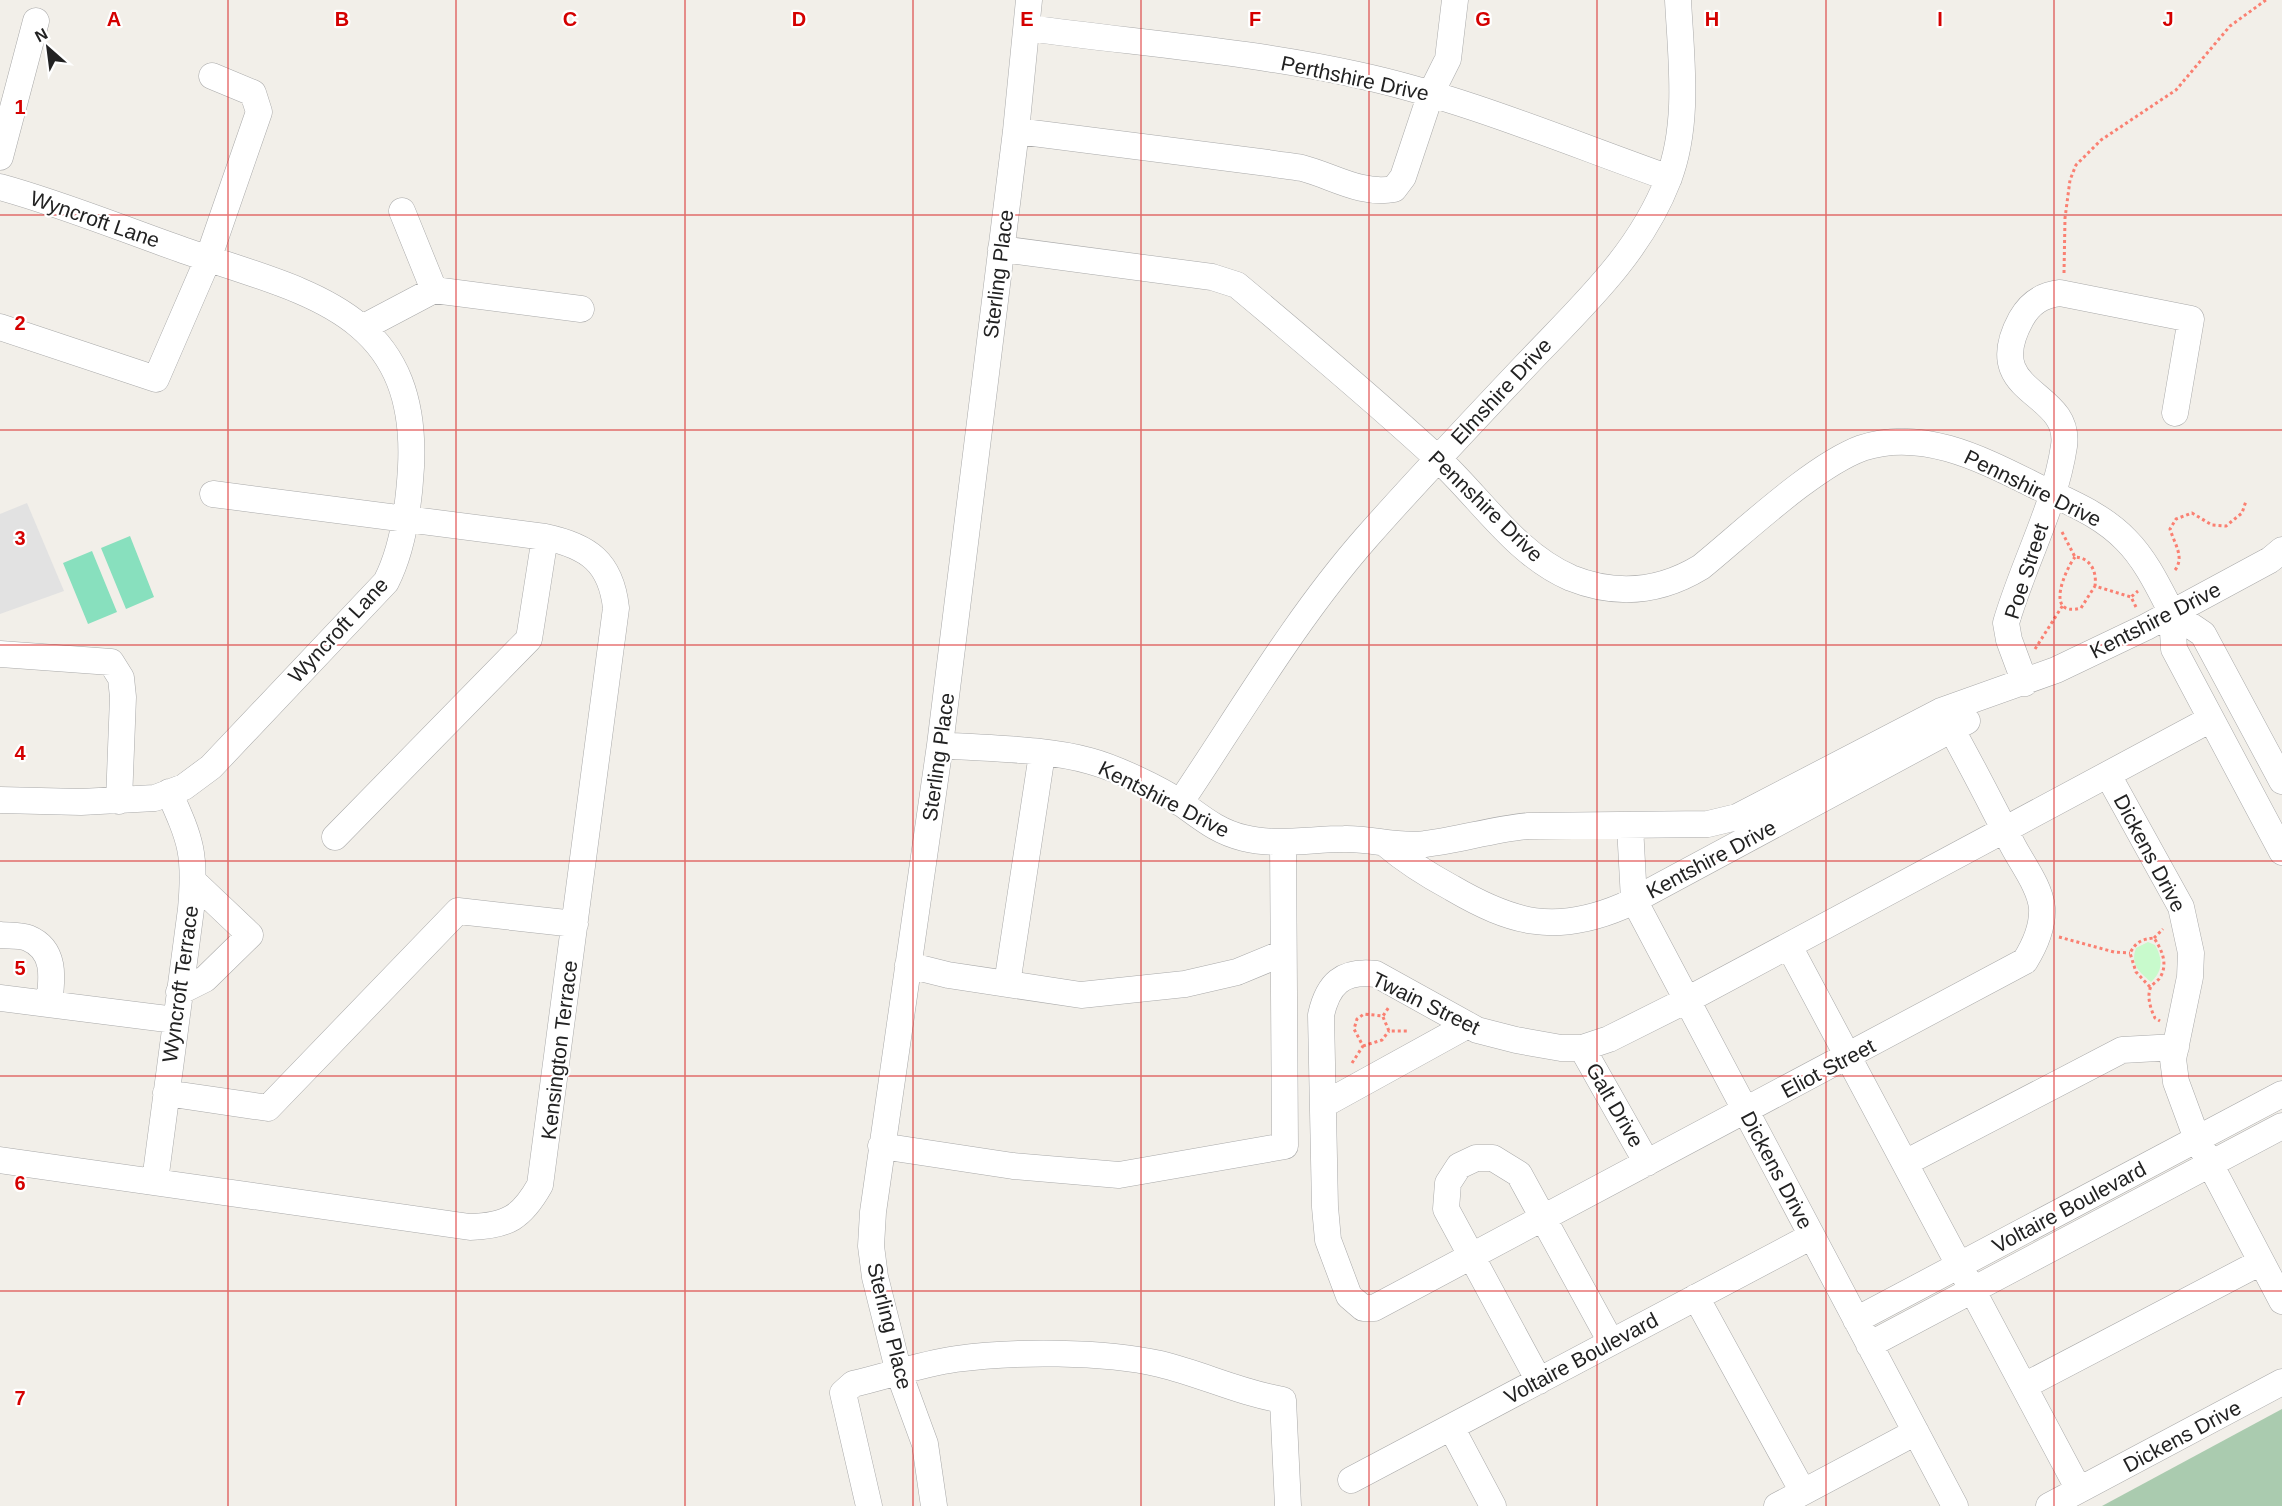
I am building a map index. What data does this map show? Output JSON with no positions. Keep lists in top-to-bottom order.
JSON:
{
  "streets": {
    "street": [
      "Perthshire Drive",
      "Wyncroft Lane",
      "Sterling Place",
      "Elmshire Drive",
      "Pennshire Drive",
      "Poe Street",
      "Kentshire Drive",
      "Dickens Drive",
      "Wyncroft Terrace",
      "Twain Street",
      "Kensington Terrace",
      "Eliot Street",
      "Galt Drive",
      "Voltaire Boulevard"
    ]
  },
  "crossings": [
    ["Perthshire Drive", "Sterling Place"],
    ["Perthshire Drive", "Elmshire Drive"],
    ["Wyncroft Lane", "Wyncroft Terrace"],
    ["Wyncroft Lane", "Kensington Terrace"],
    ["Sterling Place", "Pennshire Drive"],
    ["Sterling Place", "Kentshire Drive"],
    ["Elmshire Drive", "Pennshire Drive"],
    ["Elmshire Drive", "Kentshire Drive"],
    ["Pennshire Drive", "Poe Street"],
    ["Pennshire Drive", "Kentshire Drive"],
    ["Pennshire Drive", "Twain Street"],
    ["Poe Street", "Kentshire Drive"],
    ["Kentshire Drive", "Dickens Drive"],
    ["Kentshire Drive", "Eliot Street"],
    ["Dickens Drive", "Twain Street"],
    ["Dickens Drive", "Eliot Street"],
    ["Dickens Drive", "Voltaire Boulevard"],
    ["Wyncroft Terrace", "Kensington Terrace"],
    ["Twain Street", "Eliot Street"],
    ["Twain Street", "Galt Drive"],
    ["Eliot Street", "Galt Drive"]
  ],
  "north": "top left",
  "grid": {
    "columns": [
      "A",
      "B",
      "C",
      "D",
      "E",
      "F",
      "G",
      "H",
      "I",
      "J"
    ],
    "rows": [
      "1",
      "2",
      "3",
      "4",
      "5",
      "6",
      "7"
    ]
  }
}
